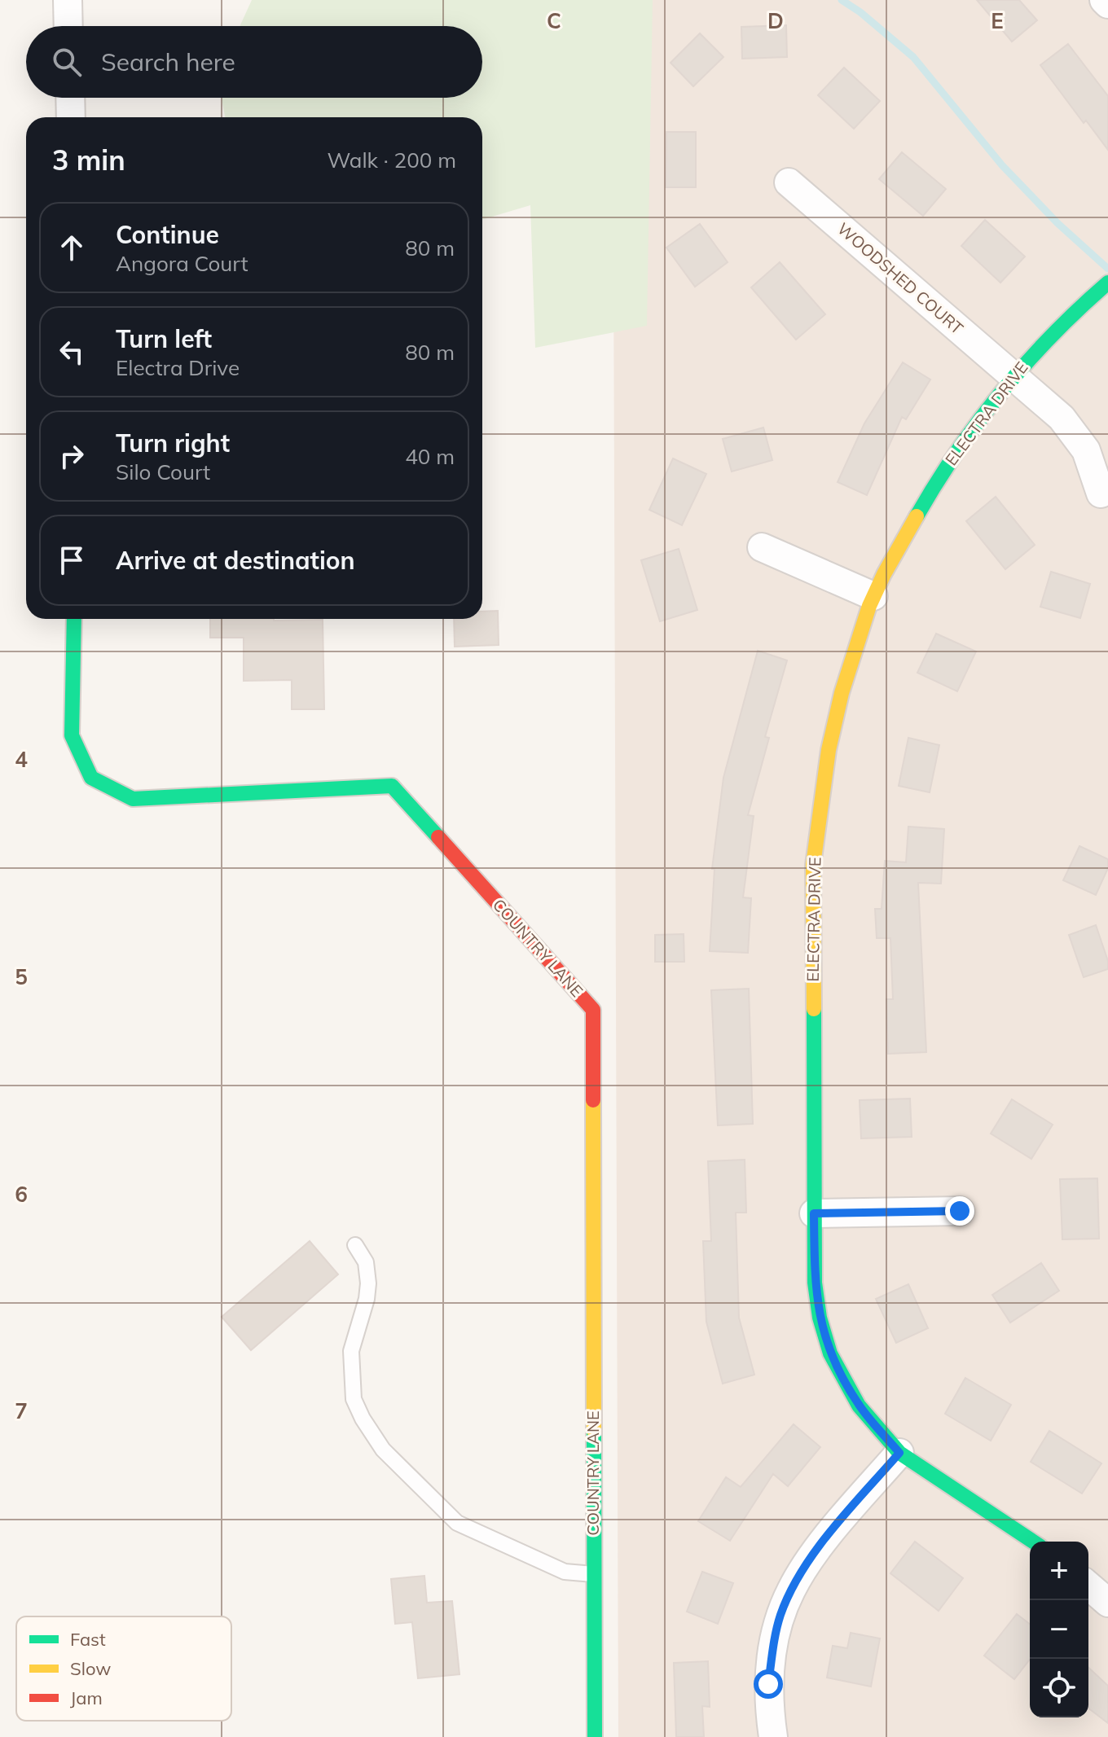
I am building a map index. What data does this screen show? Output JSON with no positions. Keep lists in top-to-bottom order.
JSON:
{
  "streets": {
    "street": ["WOODSHED COURT", "ELECTRA DRIVE", "COUNTRY LANE"]
  },
  "crossings": [
    ["WOODSHED COURT", "ELECTRA DRIVE"]
  ],
  "legend": ["Fast", "Slow", "Jam"],
  "page": {
    "search": "Search here",
    "heading": ["3 min", "Walk · 200 m"],
    "list": [
      ["Continue", "Angora Court", "80 m"],
      ["Turn left", "Electra Drive", "80 m"],
      ["Turn right", "Silo Court", "40 m"],
      "Arrive at destination"
    ],
    "map_buttons": ["+", "−"]
  },
  "grid": {
    "columns": ["C", "D", "E"],
    "rows": [
      "4",
      "5",
      "6",
      "7"
    ]
  }
}
